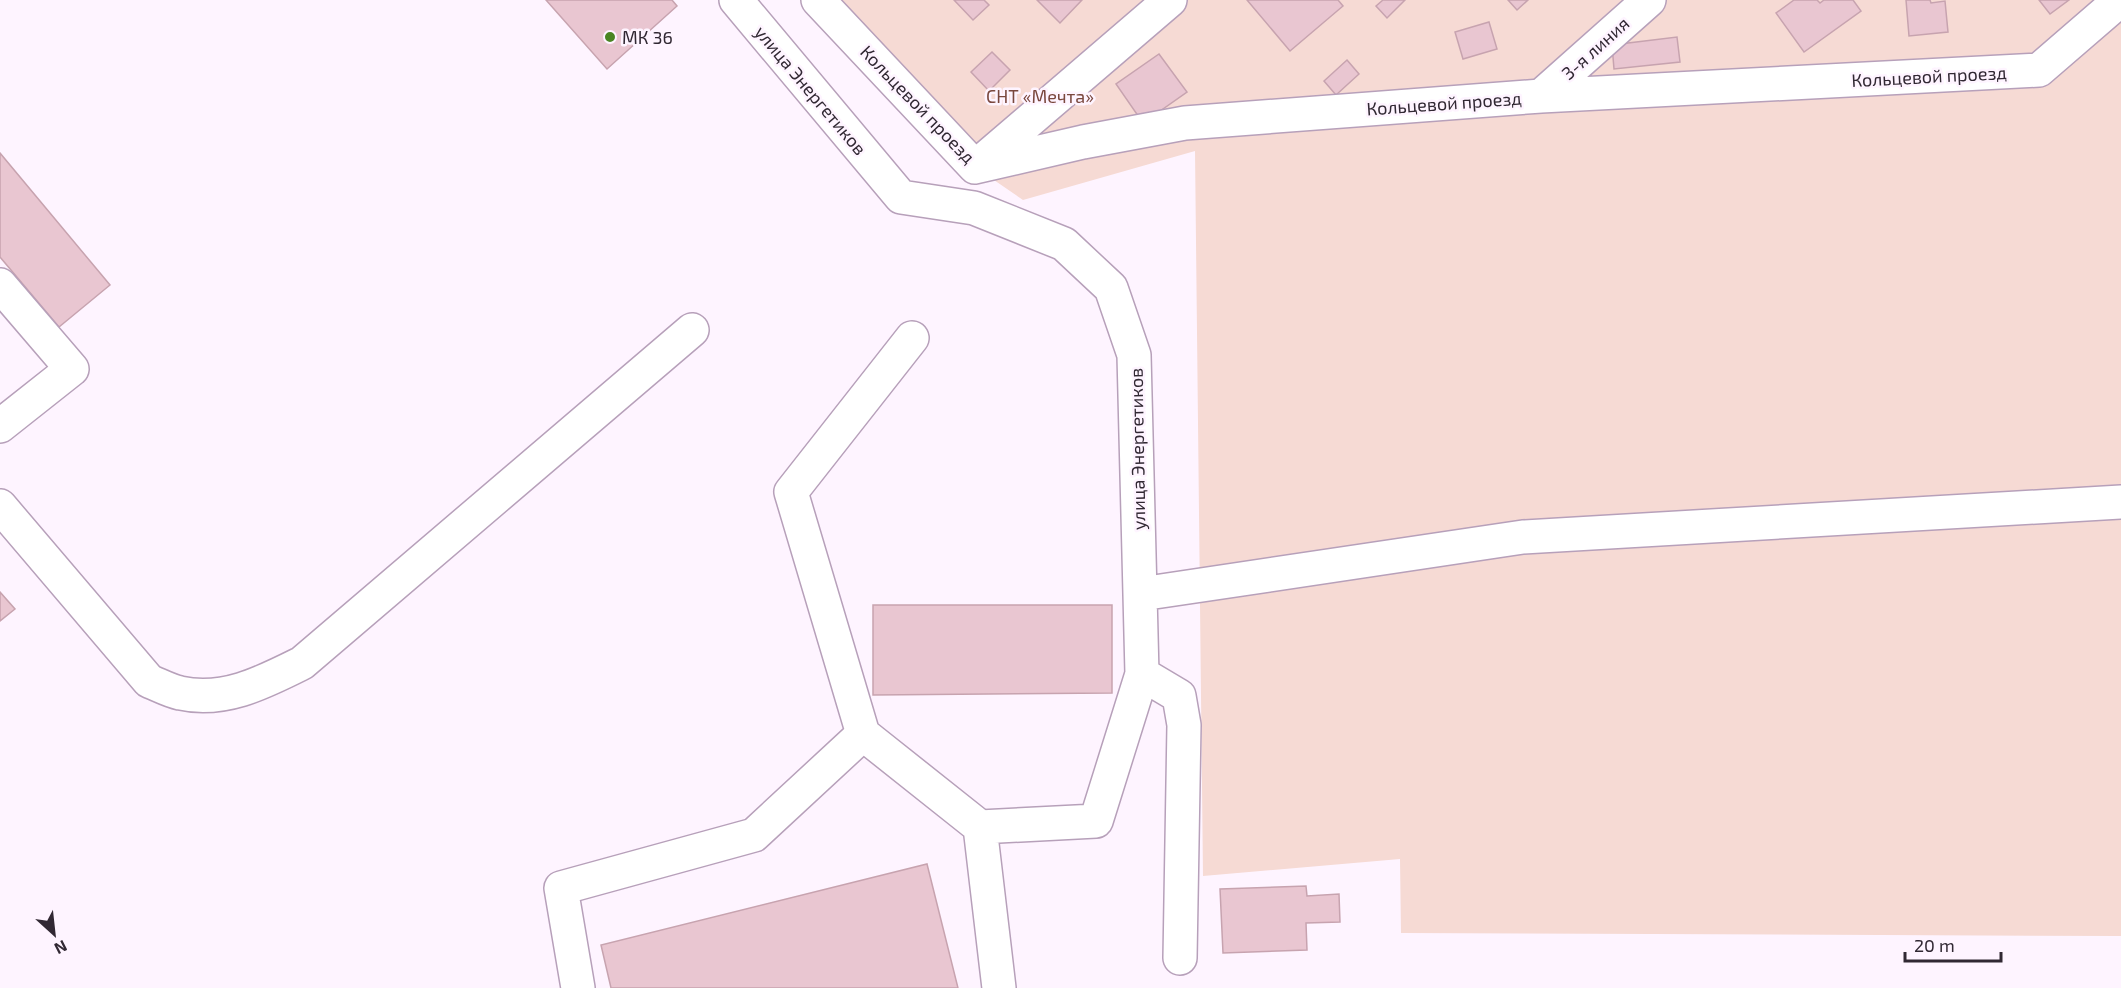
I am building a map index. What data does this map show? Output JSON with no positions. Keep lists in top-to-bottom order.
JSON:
{
  "streets": {
    "street": ["3-я линия", "Кольцевой проезд", "улица Энергетиков"]
  },
  "crossings": [
    ["3-я линия", "Кольцевой проезд"]
  ],
  "parks": ["СНТ «Мечта»"],
  "places": ["МК 36"],
  "scale_bar": "20 m",
  "north": "bottom right"
}
